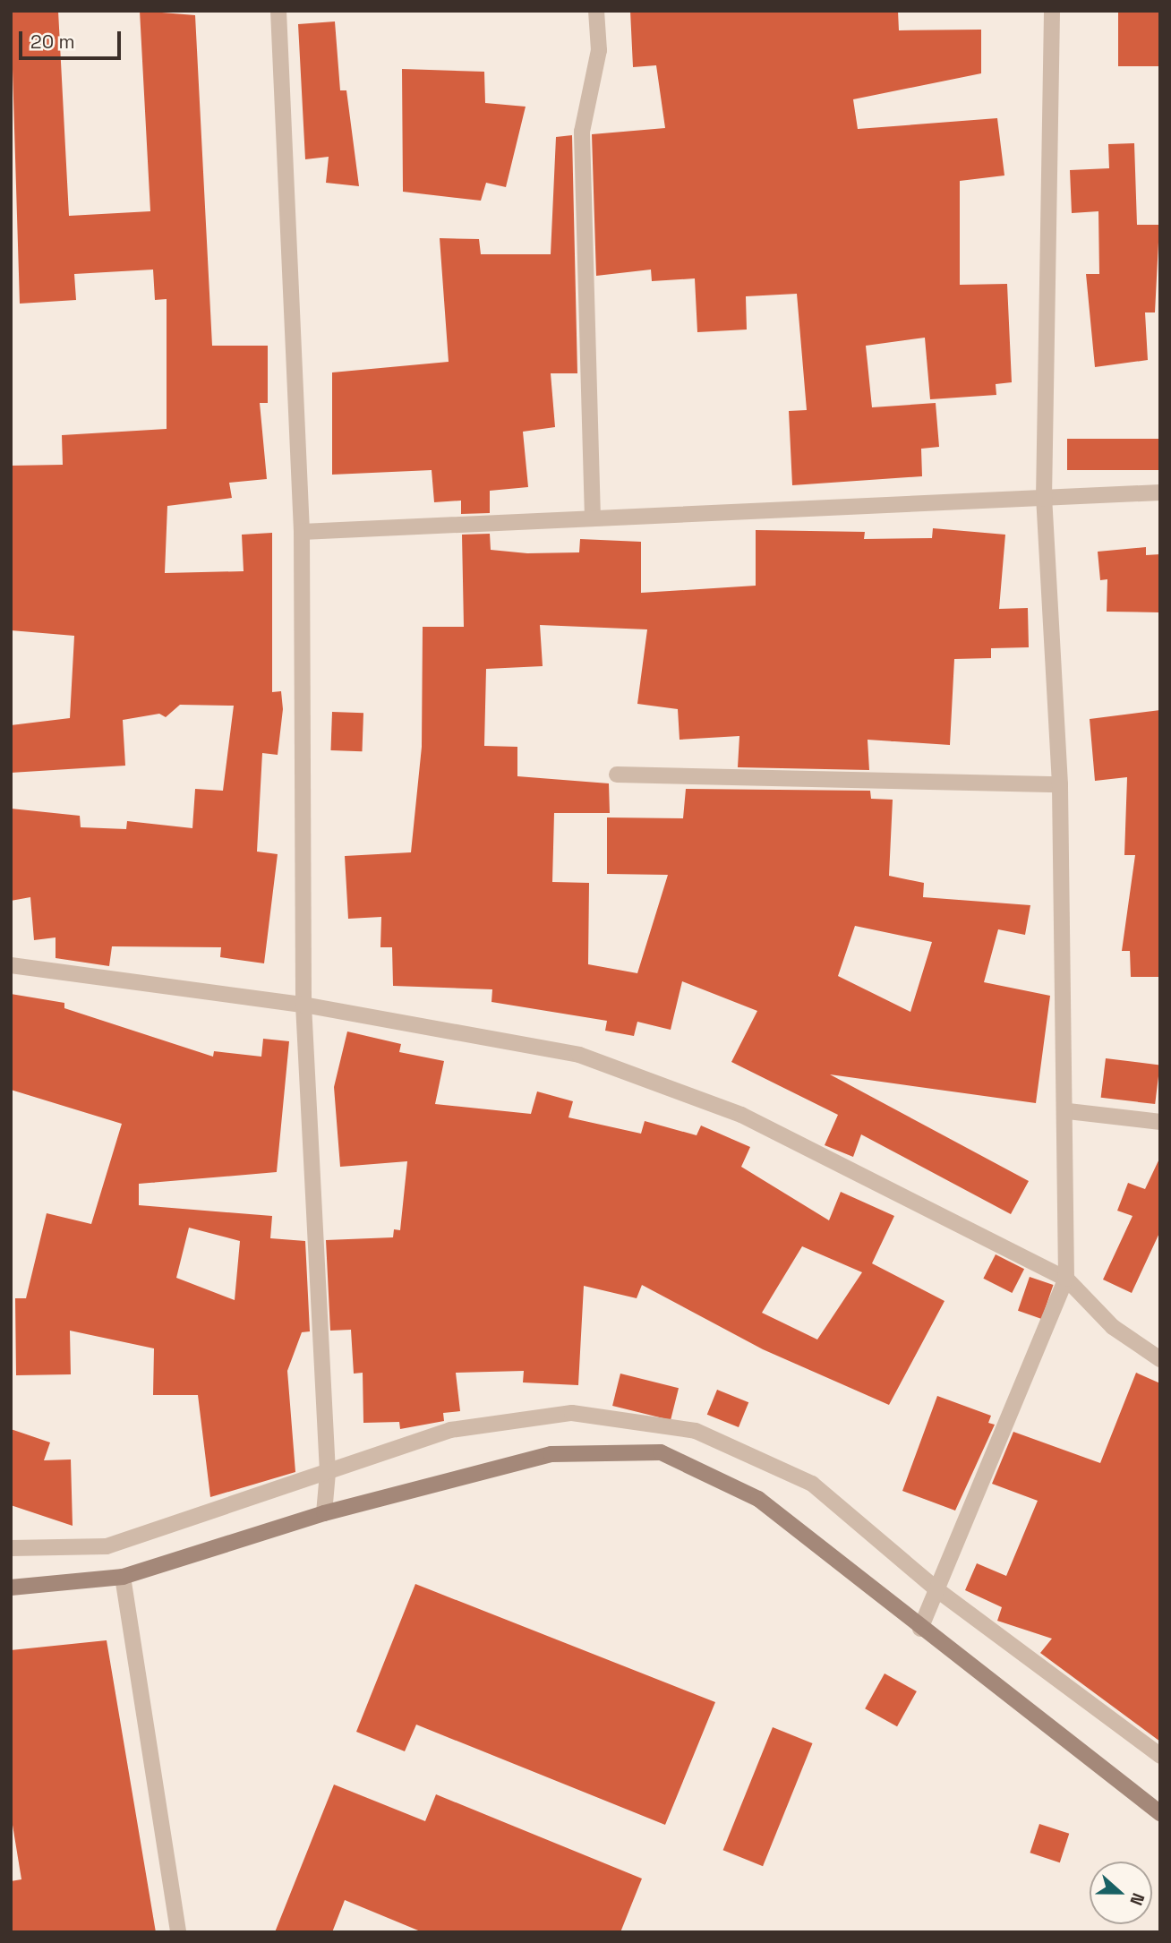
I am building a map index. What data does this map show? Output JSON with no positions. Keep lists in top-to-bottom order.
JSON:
{
  "scale_bar": "20 m",
  "north": "right"
}
